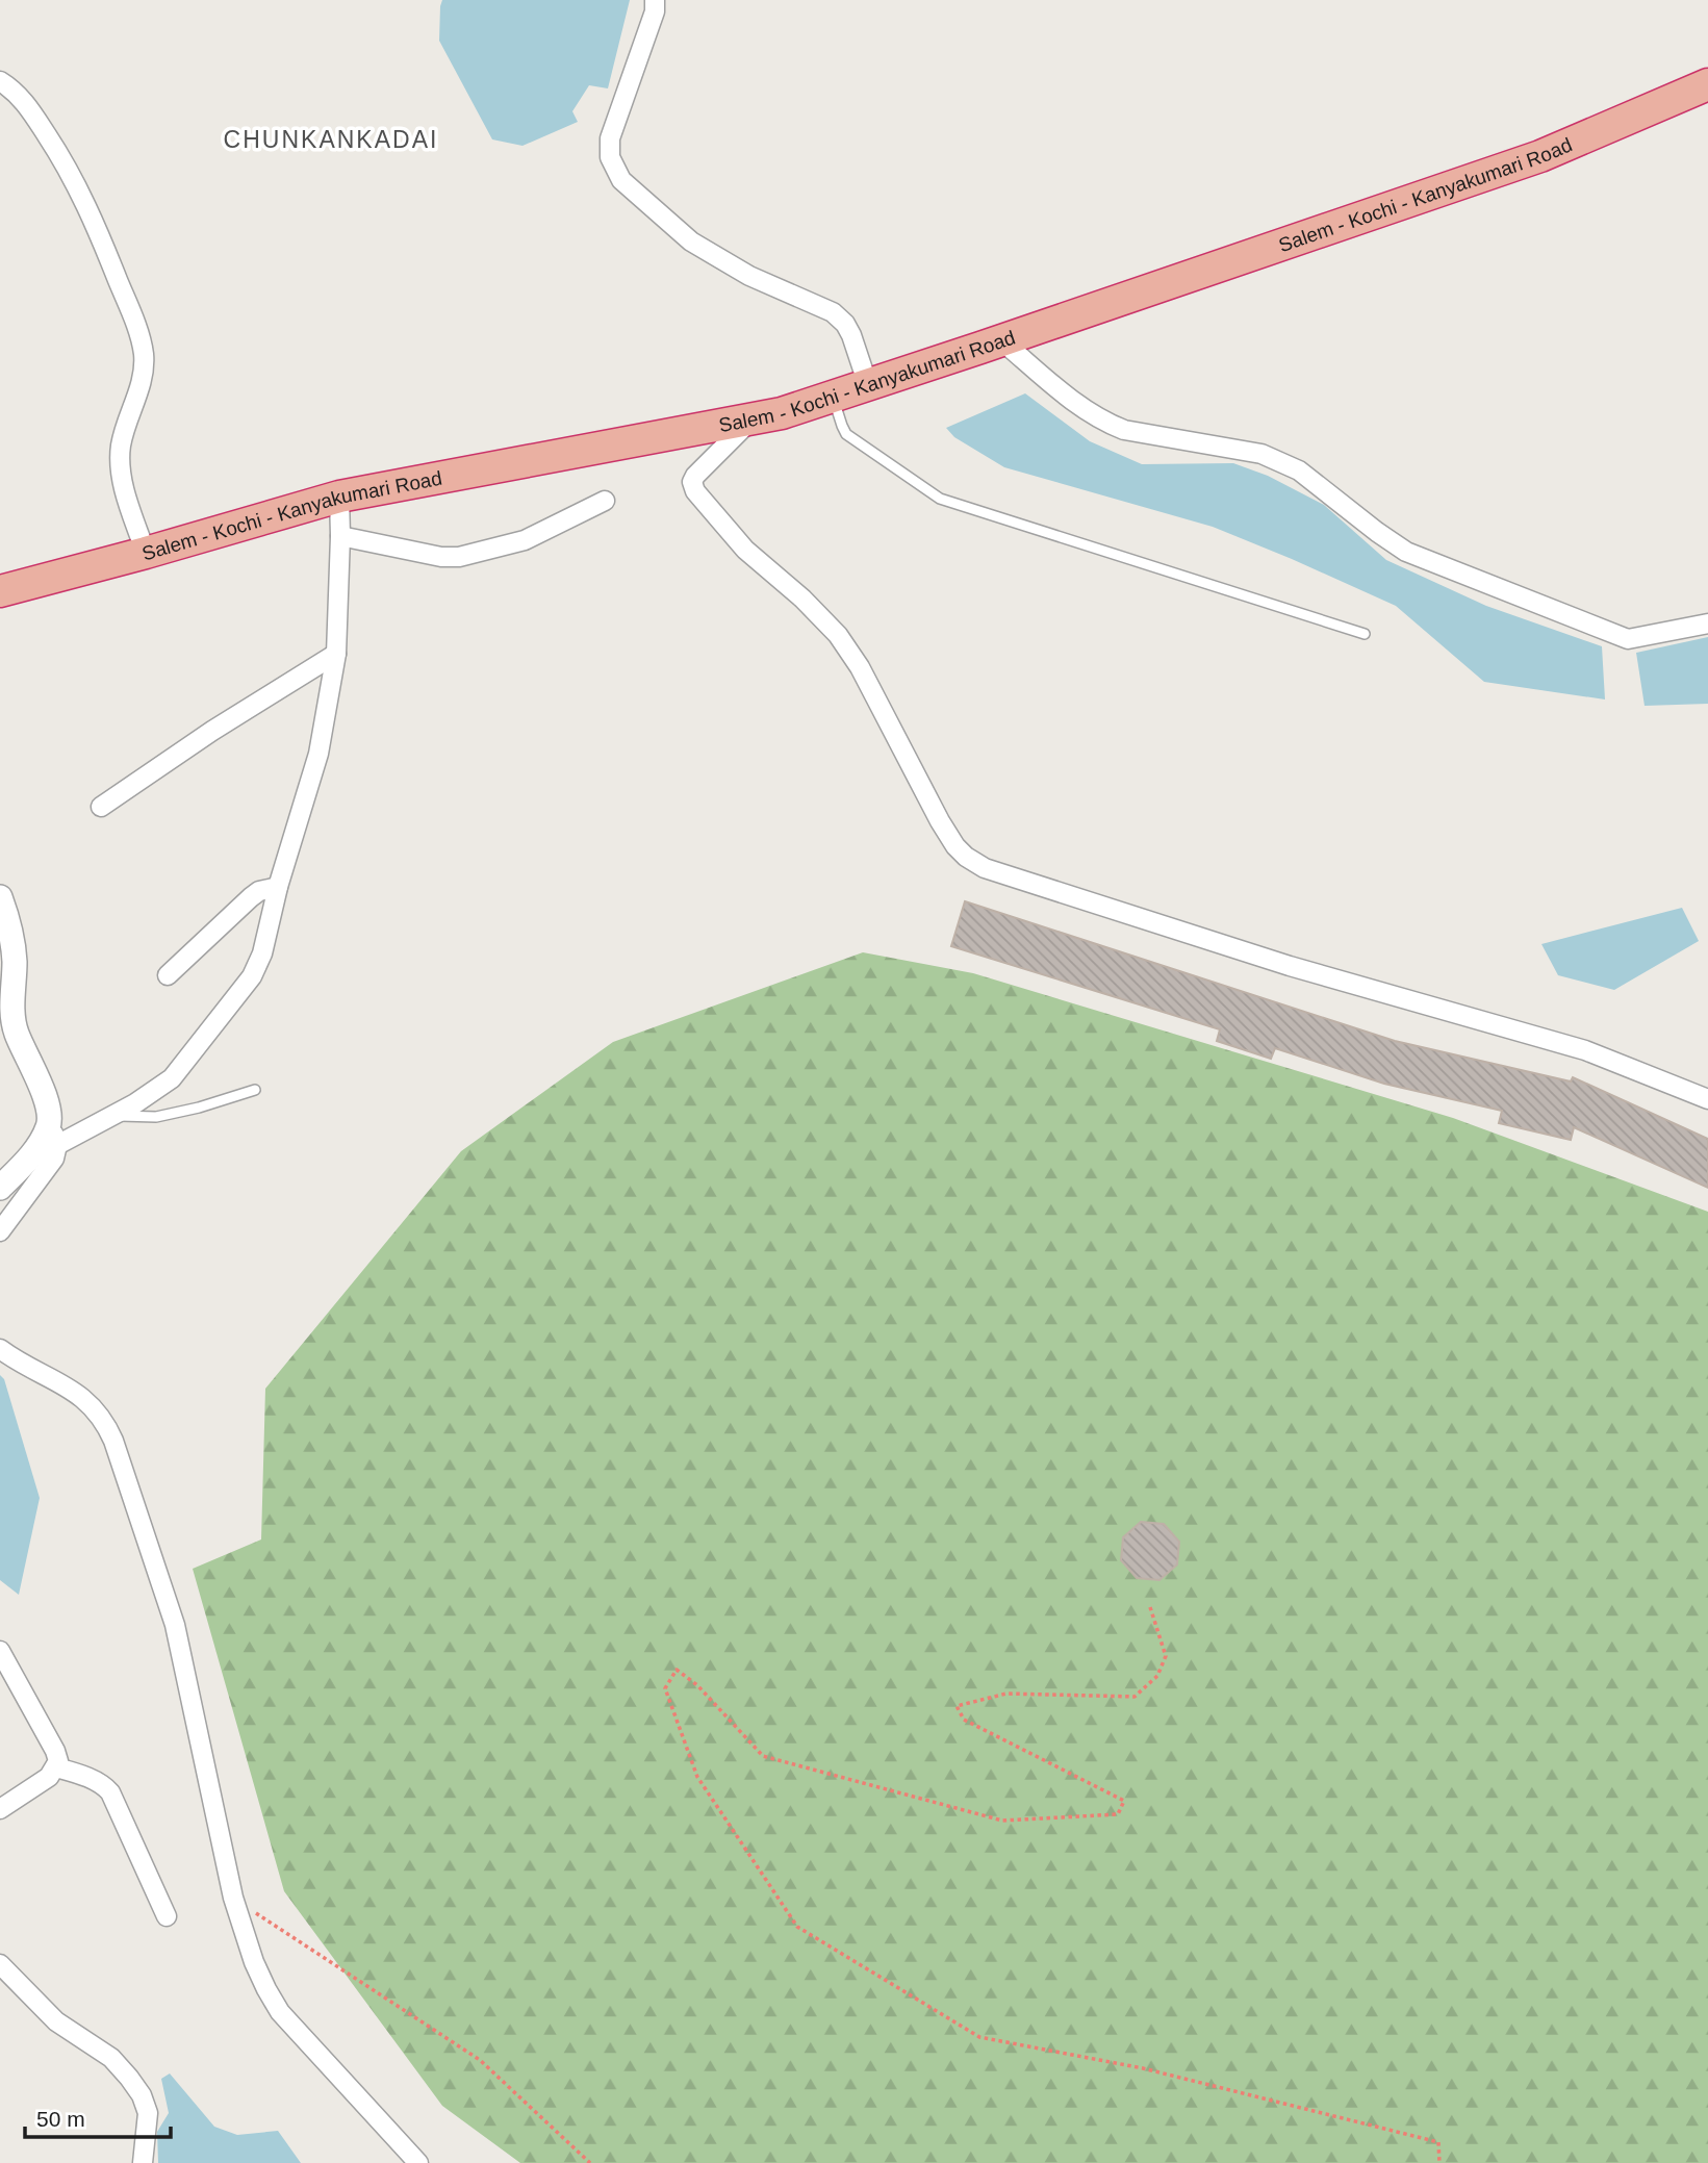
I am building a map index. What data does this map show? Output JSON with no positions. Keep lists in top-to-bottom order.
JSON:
{
  "streets": {
    "highway": ["Salem - Kochi - Kanyakumari Road"]
  },
  "districts": ["CHUNKANKADAI"],
  "scale_bar": "50 m"
}
